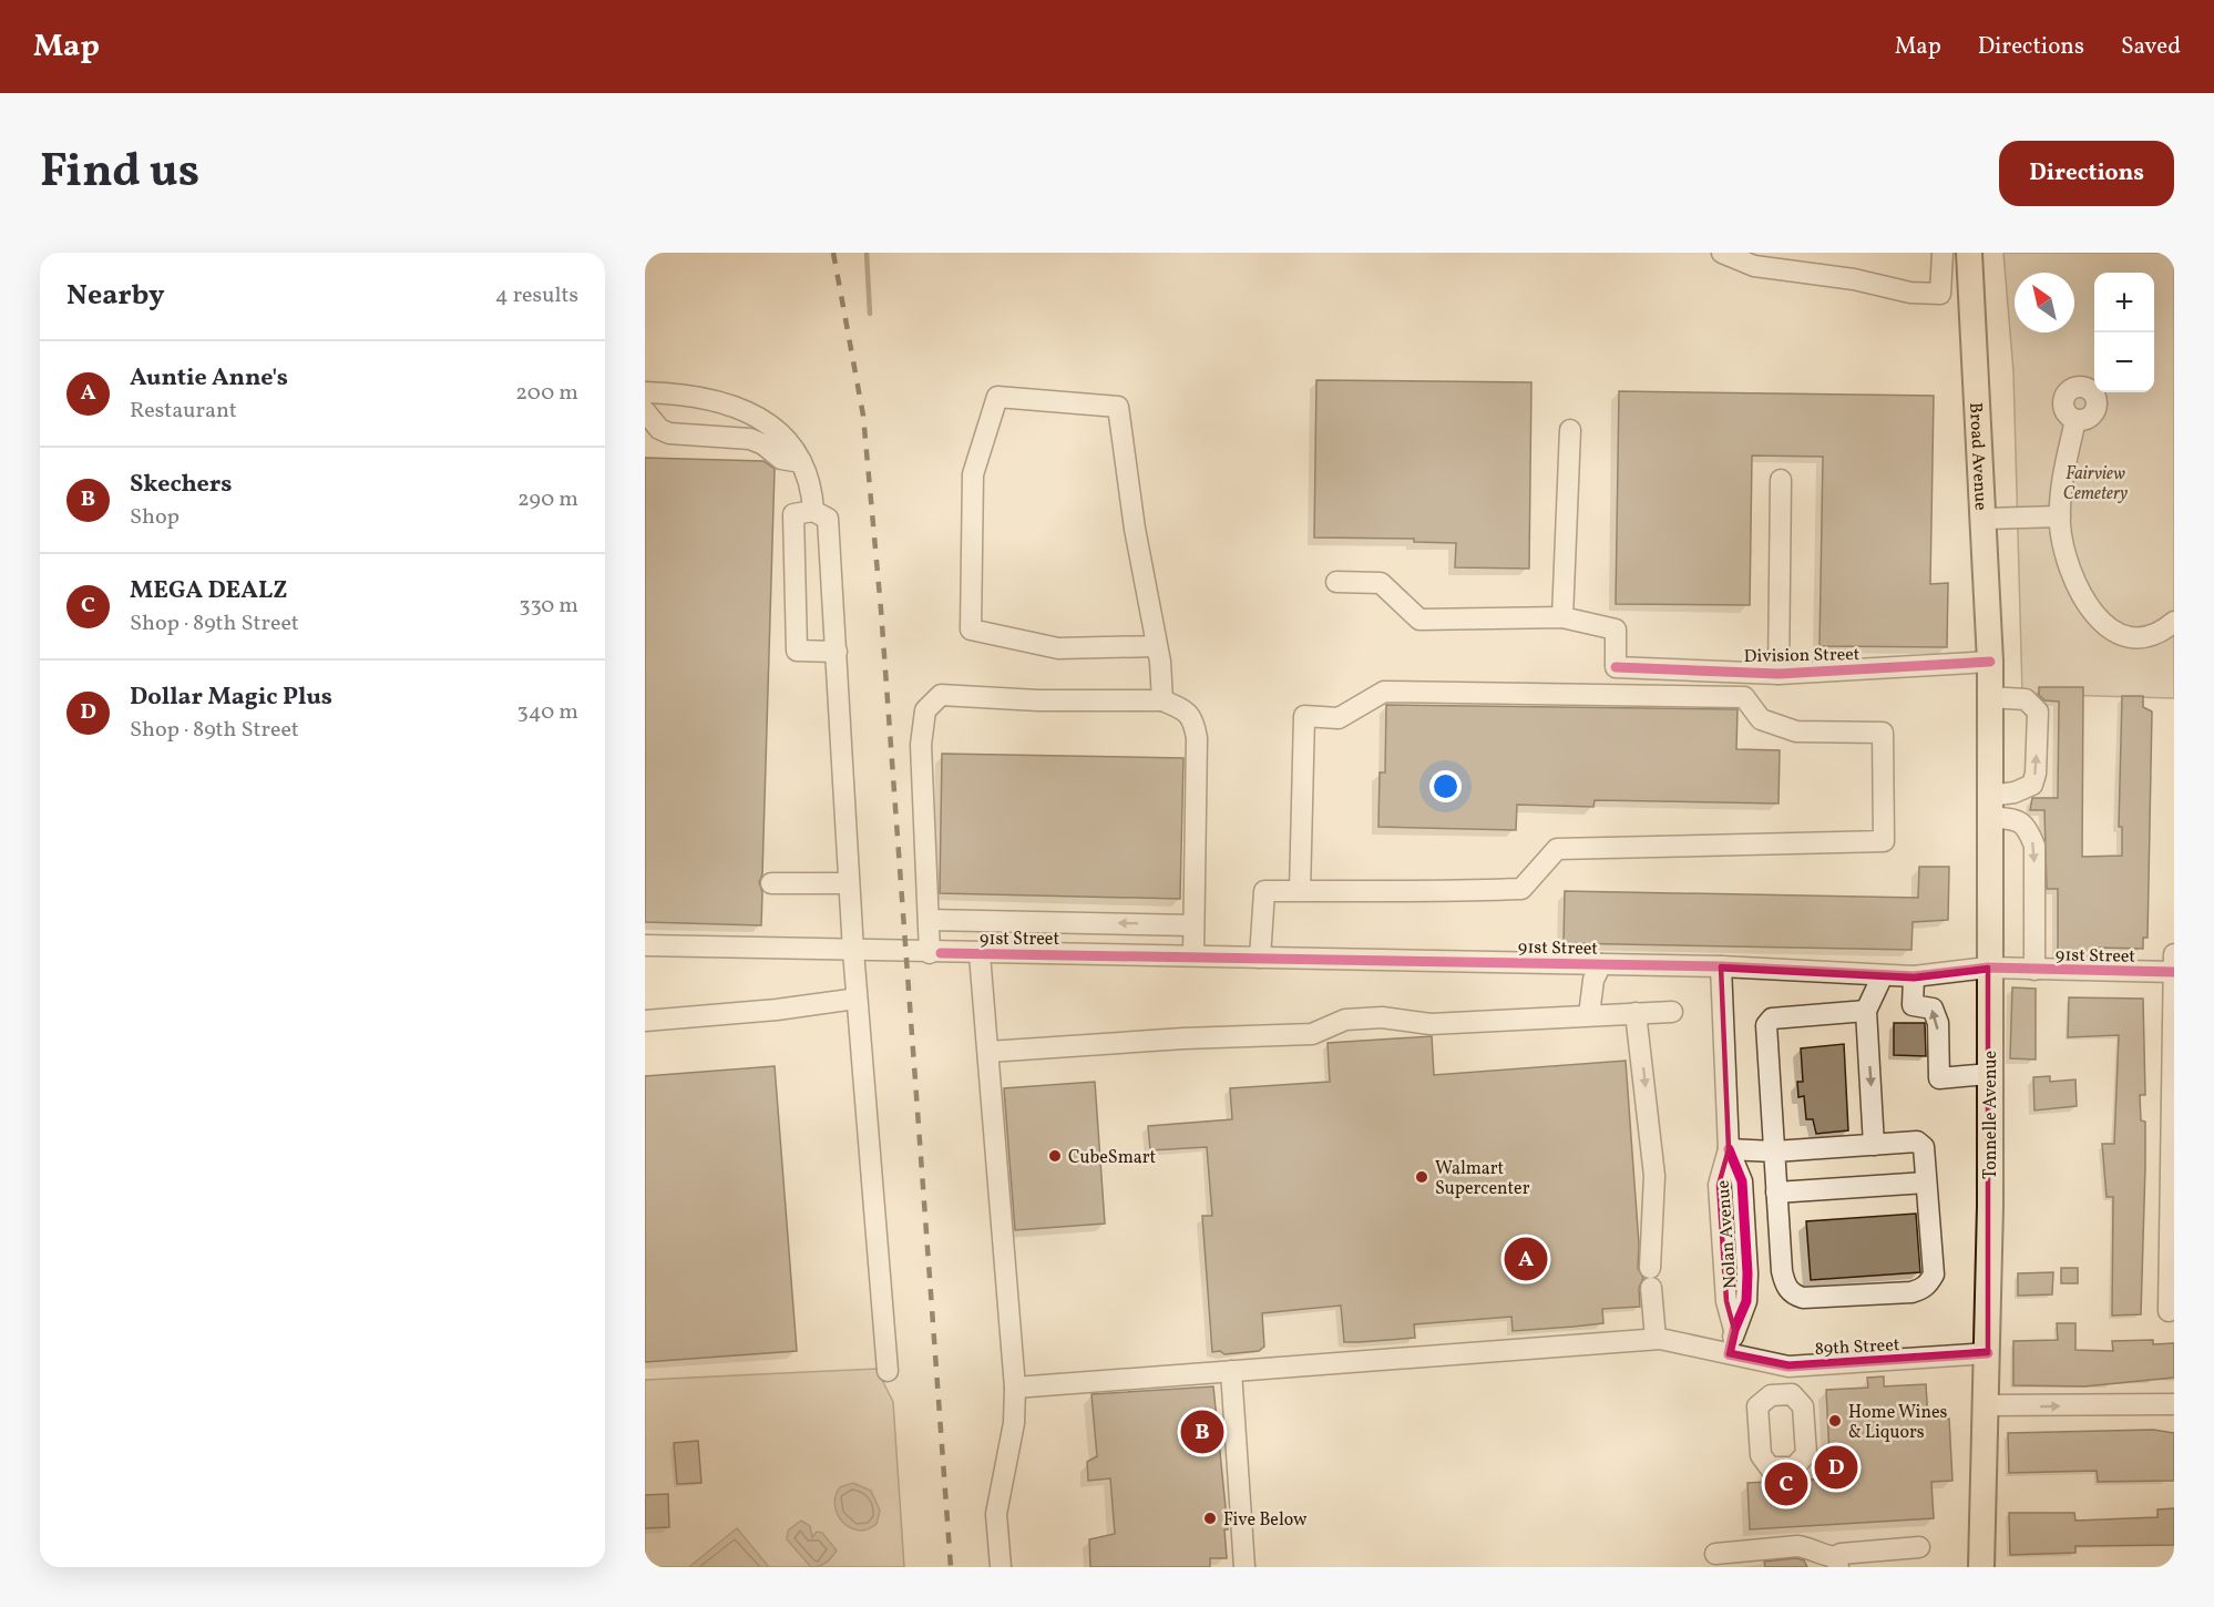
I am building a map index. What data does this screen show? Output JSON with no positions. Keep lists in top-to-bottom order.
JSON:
{
  "streets": {
    "main road": ["Broad Avenue", "Tonnelle Avenue"],
    "street": [
      "Division Street",
      "91st Street",
      "Nolan Avenue",
      "89th Street"
    ]
  },
  "crossings": [
    ["Broad Avenue", "Division Street"],
    ["Broad Avenue", "Tonnelle Avenue"],
    ["Division Street", "Tonnelle Avenue"],
    ["91st Street", "Tonnelle Avenue"],
    ["91st Street", "Nolan Avenue"],
    ["Tonnelle Avenue", "89th Street"],
    ["Nolan Avenue", "89th Street"]
  ],
  "parks": ["Fairview Cemetery"],
  "places": [
    "CubeSmart",
    "Walmart Supercenter",
    "Home Wines & Liquors",
    "Five Below"
  ],
  "north": "top left",
  "page": {
    "header": "Map",
    "nav": ["Map", "Directions", "Saved"],
    "title": "Find us",
    "buttons": "Directions",
    "heading": ["Nearby", "4 results"],
    "map_buttons": ["+", "−"],
    "list": [
      {
        "mark": "A",
        "name": "Auntie Anne's",
        "note": "Restaurant",
        "value": "200 m"
      },
      {
        "mark": "B",
        "name": "Skechers",
        "note": "Shop",
        "value": "290 m"
      },
      {
        "mark": "C",
        "name": "MEGA DEALZ",
        "note": "Shop · 89th Street",
        "value": "330 m"
      },
      {
        "mark": "D",
        "name": "Dollar Magic Plus",
        "note": "Shop · 89th Street",
        "value": "340 m"
      }
    ],
    "pins": [
      "A",
      "B",
      "D",
      "C"
    ]
  }
}
